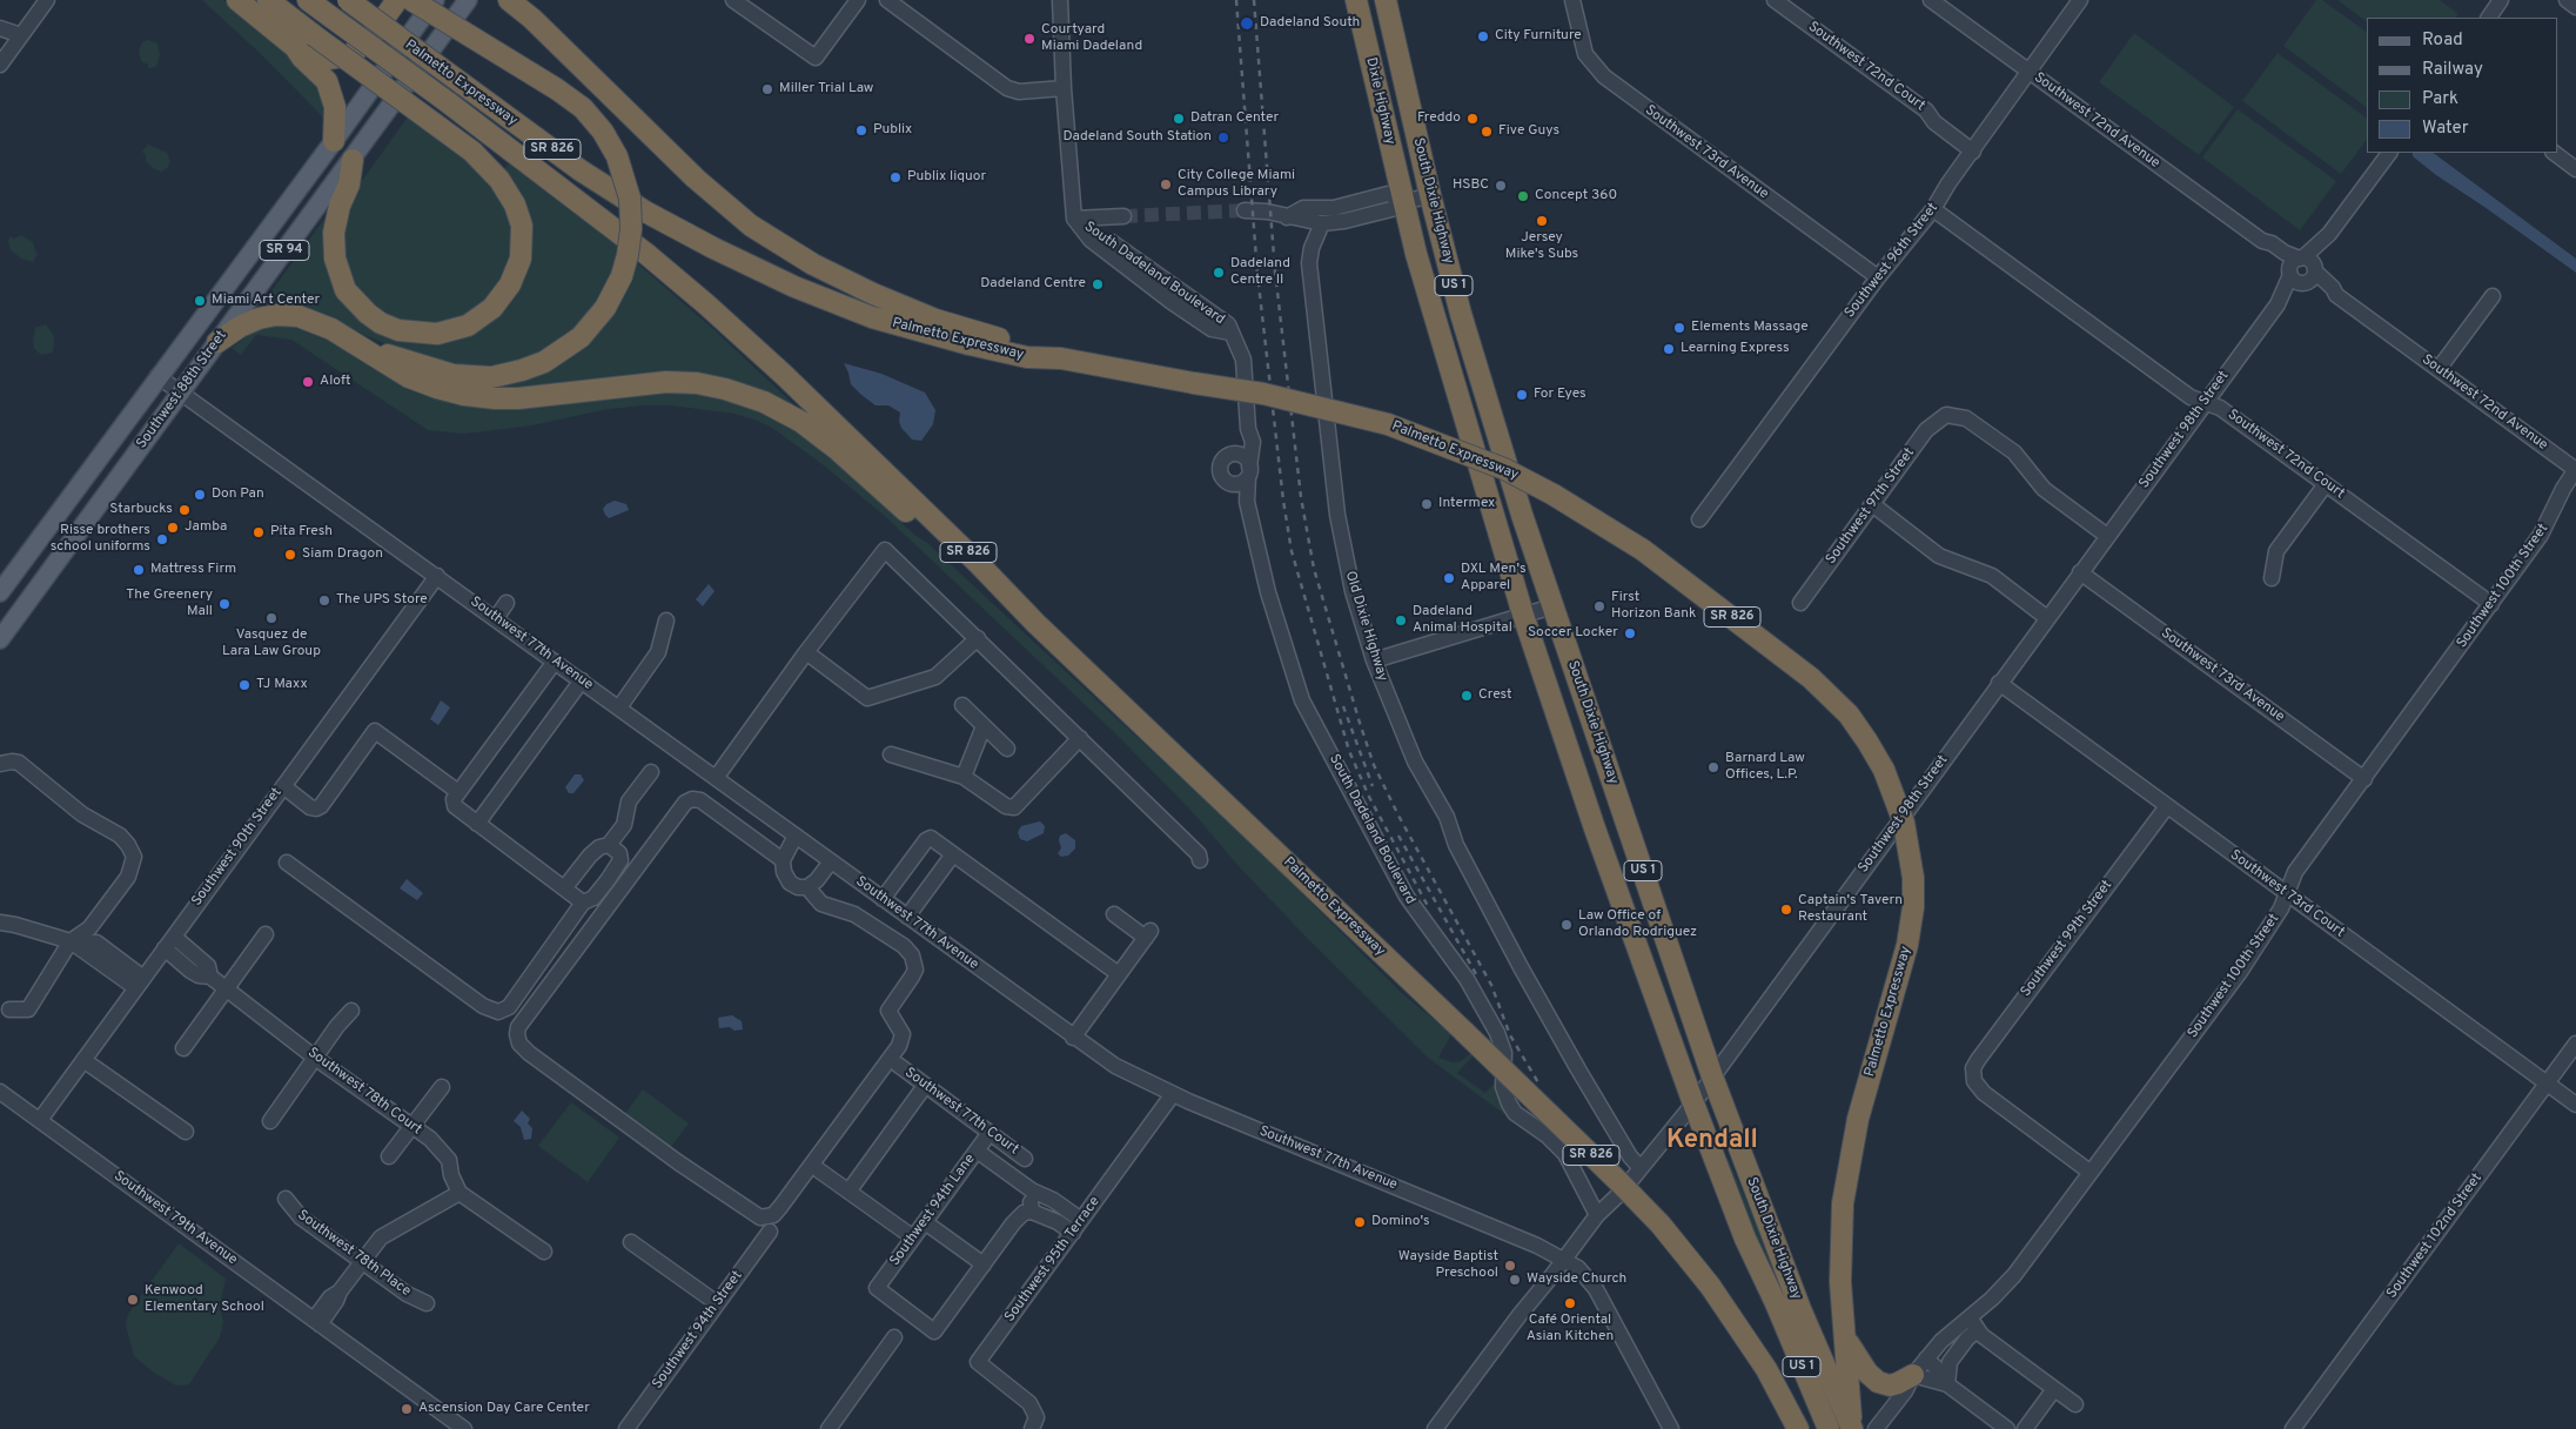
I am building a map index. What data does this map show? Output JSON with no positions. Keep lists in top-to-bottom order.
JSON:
{
  "streets": {
    "highway": [
      "Palmetto Expressway",
      "Dixie Highway",
      "SR 826",
      "South Dixie Highway",
      "US 1"
    ],
    "main road": ["SR 94", "Southwest 88th Street"],
    "street": [
      "Southwest 72nd Court",
      "Southwest 72nd Avenue",
      "Southwest 73rd Avenue",
      "Southwest 96th Street",
      "South Dadeland Boulevard",
      "Southwest 98th Street",
      "Southwest 97th Street",
      "Southwest 100th Street",
      "Old Dixie Highway",
      "Southwest 77th Avenue",
      "Southwest 90th Street",
      "Southwest 73rd Court",
      "Southwest 99th Street",
      "Southwest 78th Court",
      "Southwest 77th Court",
      "Southwest 94th Lane",
      "Southwest 79th Avenue",
      "Southwest 102nd Street",
      "Southwest 78th Place",
      "Southwest 95th Terrace",
      "Southwest 94th Street"
    ]
  },
  "crossings": [
    ["Southwest 72nd Court", "Southwest 96th Street"],
    ["Southwest 72nd Court", "Southwest 98th Street"],
    ["Southwest 72nd Court", "Southwest 100th Street"],
    ["Palmetto Expressway", "South Dixie Highway"],
    ["Dixie Highway", "South Dixie Highway"],
    ["Southwest 72nd Avenue", "Southwest 96th Street"],
    ["Southwest 72nd Avenue", "Southwest 98th Street"],
    ["Southwest 72nd Avenue", "Southwest 100th Street"],
    ["Southwest 73rd Avenue", "Southwest 96th Street"],
    ["Southwest 73rd Avenue", "Southwest 98th Street"],
    ["Southwest 73rd Avenue", "Southwest 100th Street"],
    ["South Dixie Highway", "Southwest 98th Street"],
    ["South Dadeland Boulevard", "Southwest 98th Street"],
    ["Southwest 88th Street", "Southwest 77th Avenue"],
    ["Southwest 98th Street", "Southwest 97th Street"],
    ["Southwest 98th Street", "Old Dixie Highway"],
    ["Southwest 98th Street", "Southwest 77th Avenue"],
    ["Southwest 98th Street", "Southwest 73rd Court"],
    ["Southwest 100th Street", "Southwest 73rd Court"],
    ["Southwest 100th Street", "Southwest 99th Street"],
    ["Southwest 77th Avenue", "Southwest 90th Street"],
    ["Southwest 77th Avenue", "Southwest 95th Terrace"],
    ["Southwest 90th Street", "Southwest 78th Court"],
    ["Southwest 90th Street", "Southwest 79th Avenue"],
    ["Southwest 73rd Court", "Southwest 99th Street"],
    ["Southwest 73rd Court", "Southwest 102nd Street"],
    ["Southwest 77th Court", "Southwest 94th Lane"],
    ["Southwest 77th Court", "Southwest 95th Terrace"]
  ],
  "districts": ["Kendall"],
  "places": [
    "Dadeland South",
    "City Furniture",
    "Courtyard Miami Dadeland",
    "Miller Trial Law",
    "Datran Center",
    "Freddo",
    "Publix",
    "Five Guys",
    "Dadeland South Station",
    "Publix liquor",
    "City College Miami Campus Library",
    "HSBC",
    "Concept 360",
    "Jersey Mike's Subs",
    "Dadeland Centre II",
    "Dadeland Centre",
    "Miami Art Center",
    "Elements Massage",
    "Learning Express",
    "Aloft",
    "For Eyes",
    "Don Pan",
    "Intermex",
    "Starbucks",
    "Jamba",
    "Pita Fresh",
    "Risse brothers school uniforms",
    "Siam Dragon",
    "Mattress Firm",
    "DXL Men's Apparel",
    "The UPS Store",
    "The Greenery Mall",
    "First Horizon Bank",
    "Vasquez de Lara Law Group",
    "Dadeland Animal Hospital",
    "Soccer Locker",
    "TJ Maxx",
    "Crest",
    "Barnard Law Offices, L.P.",
    "Captain's Tavern Restaurant",
    "Law Office of Orlando Rodriguez",
    "Domino's",
    "Wayside Baptist Preschool",
    "Wayside Church",
    "Kenwood Elementary School",
    "Café Oriental Asian Kitchen",
    "Ascension Day Care Center"
  ],
  "legend": [
    "Road",
    "Railway",
    "Park",
    "Water"
  ]
}
